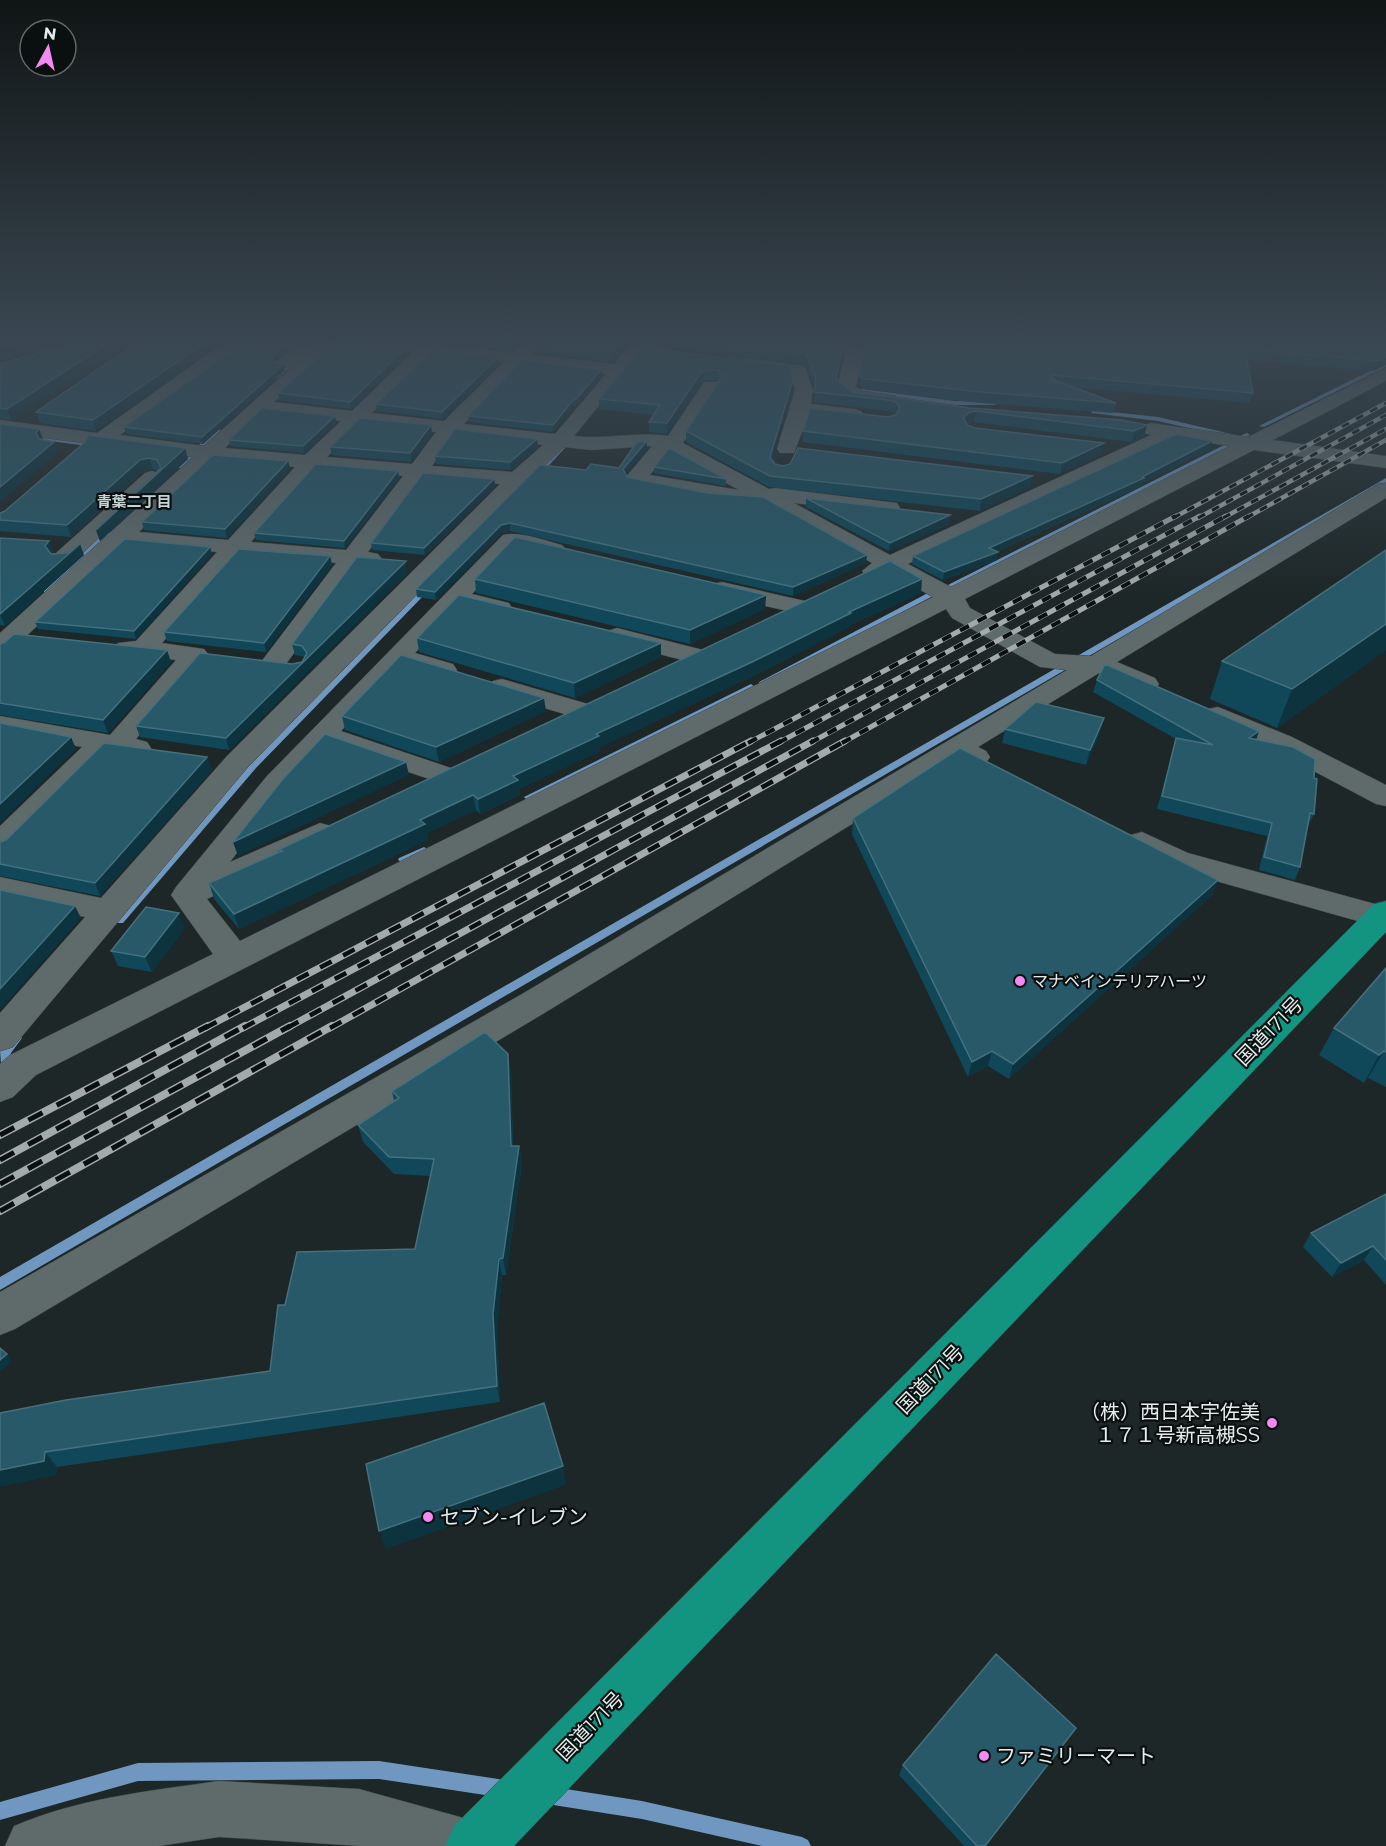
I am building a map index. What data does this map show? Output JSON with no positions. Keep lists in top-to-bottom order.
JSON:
{
  "streets": {
    "highway": ["国道171号"]
  },
  "districts": ["青葉二丁目"],
  "places": [
    "マナベインテリアハーツ",
    "（株）西日本宇佐美 １７１号新高槻SS",
    "セブン-イレブン",
    "ファミリーマート"
  ],
  "north": "top"
}
